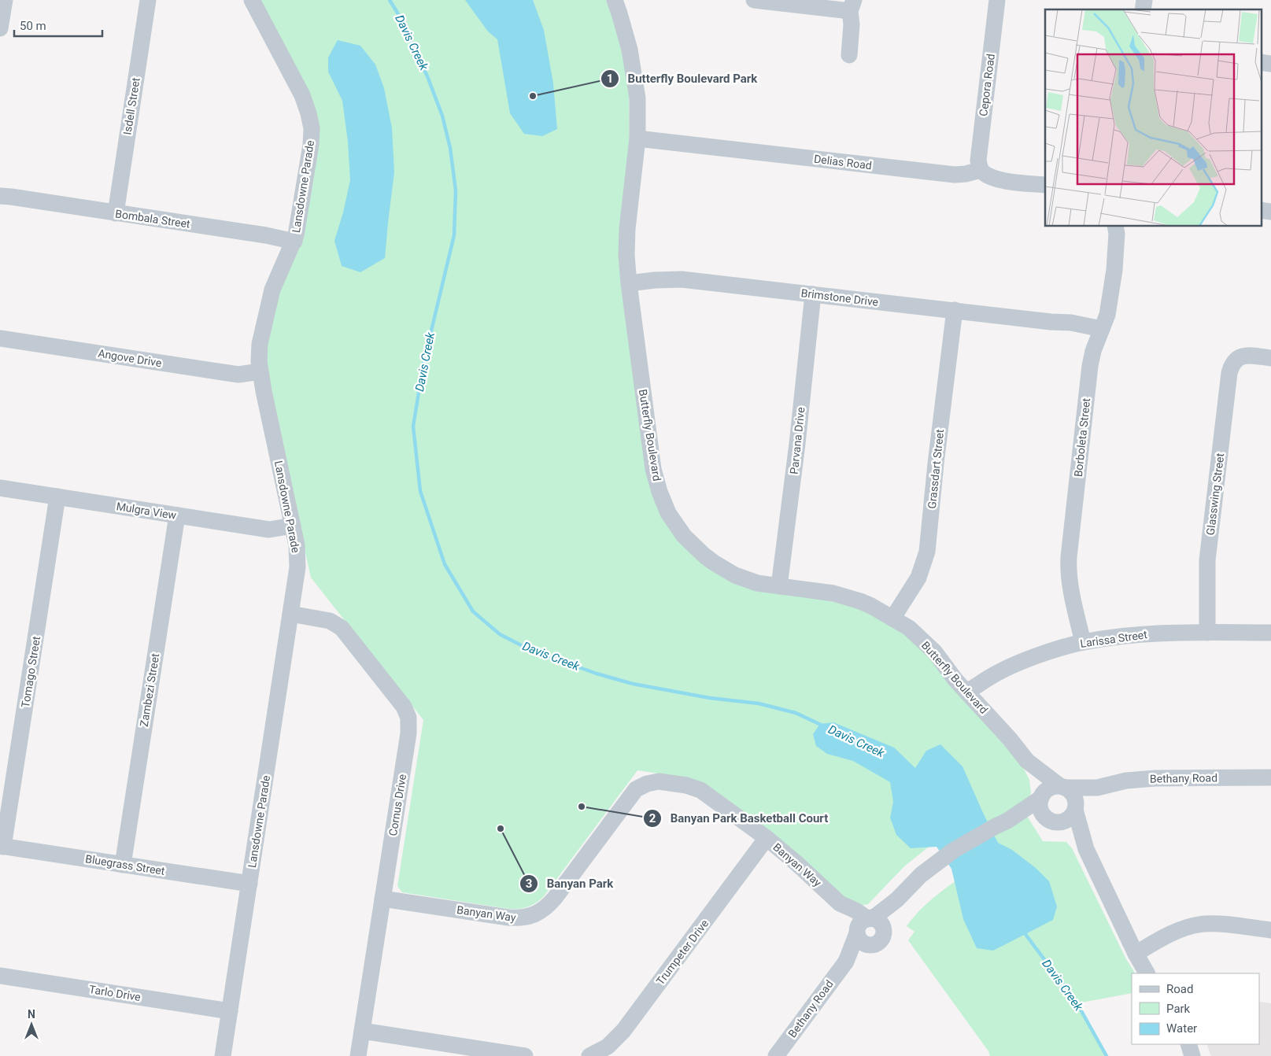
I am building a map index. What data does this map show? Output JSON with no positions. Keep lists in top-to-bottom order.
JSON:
{
  "streets": {
    "street": [
      "Cepora Road",
      "Isdell Street",
      "Delias Road",
      "Lansdowne Parade",
      "Bombala Street",
      "Brimstone Drive",
      "Angove Drive",
      "Butterfly Boulevard",
      "Borboleta Street",
      "Parvana Drive",
      "Grassdart Street",
      "Glasswing Street",
      "Mulgra View",
      "Larissa Street",
      "Tomago Street",
      "Zambezi Street",
      "Bethany Road",
      "Cornus Drive",
      "Bluegrass Street",
      "Banyan Way",
      "Trumpeter Drive",
      "Tarlo Drive"
    ]
  },
  "crossings": [
    ["Cepora Road", "Delias Road"],
    ["Isdell Street", "Bombala Street"],
    ["Delias Road", "Butterfly Boulevard"],
    ["Lansdowne Parade", "Bombala Street"],
    ["Lansdowne Parade", "Angove Drive"],
    ["Lansdowne Parade", "Mulgra View"],
    ["Lansdowne Parade", "Cornus Drive"],
    ["Lansdowne Parade", "Bluegrass Street"],
    ["Lansdowne Parade", "Tarlo Drive"],
    ["Brimstone Drive", "Butterfly Boulevard"],
    ["Brimstone Drive", "Borboleta Street"],
    ["Brimstone Drive", "Parvana Drive"],
    ["Brimstone Drive", "Grassdart Street"],
    ["Butterfly Boulevard", "Parvana Drive"],
    ["Butterfly Boulevard", "Grassdart Street"],
    ["Butterfly Boulevard", "Larissa Street"],
    ["Butterfly Boulevard", "Bethany Road"],
    ["Borboleta Street", "Larissa Street"],
    ["Glasswing Street", "Larissa Street"],
    ["Mulgra View", "Tomago Street"],
    ["Mulgra View", "Zambezi Street"],
    ["Tomago Street", "Bluegrass Street"],
    ["Zambezi Street", "Bluegrass Street"],
    ["Bethany Road", "Banyan Way"],
    ["Cornus Drive", "Banyan Way"],
    ["Banyan Way", "Trumpeter Drive"]
  ],
  "water": ["Davis Creek"],
  "places": ["Butterfly Boulevard Park", "Banyan Park Basketball Court", "Banyan Park"],
  "legend": ["Road", "Park", "Water"],
  "scale_bar": "50 m",
  "north": "top"
}
